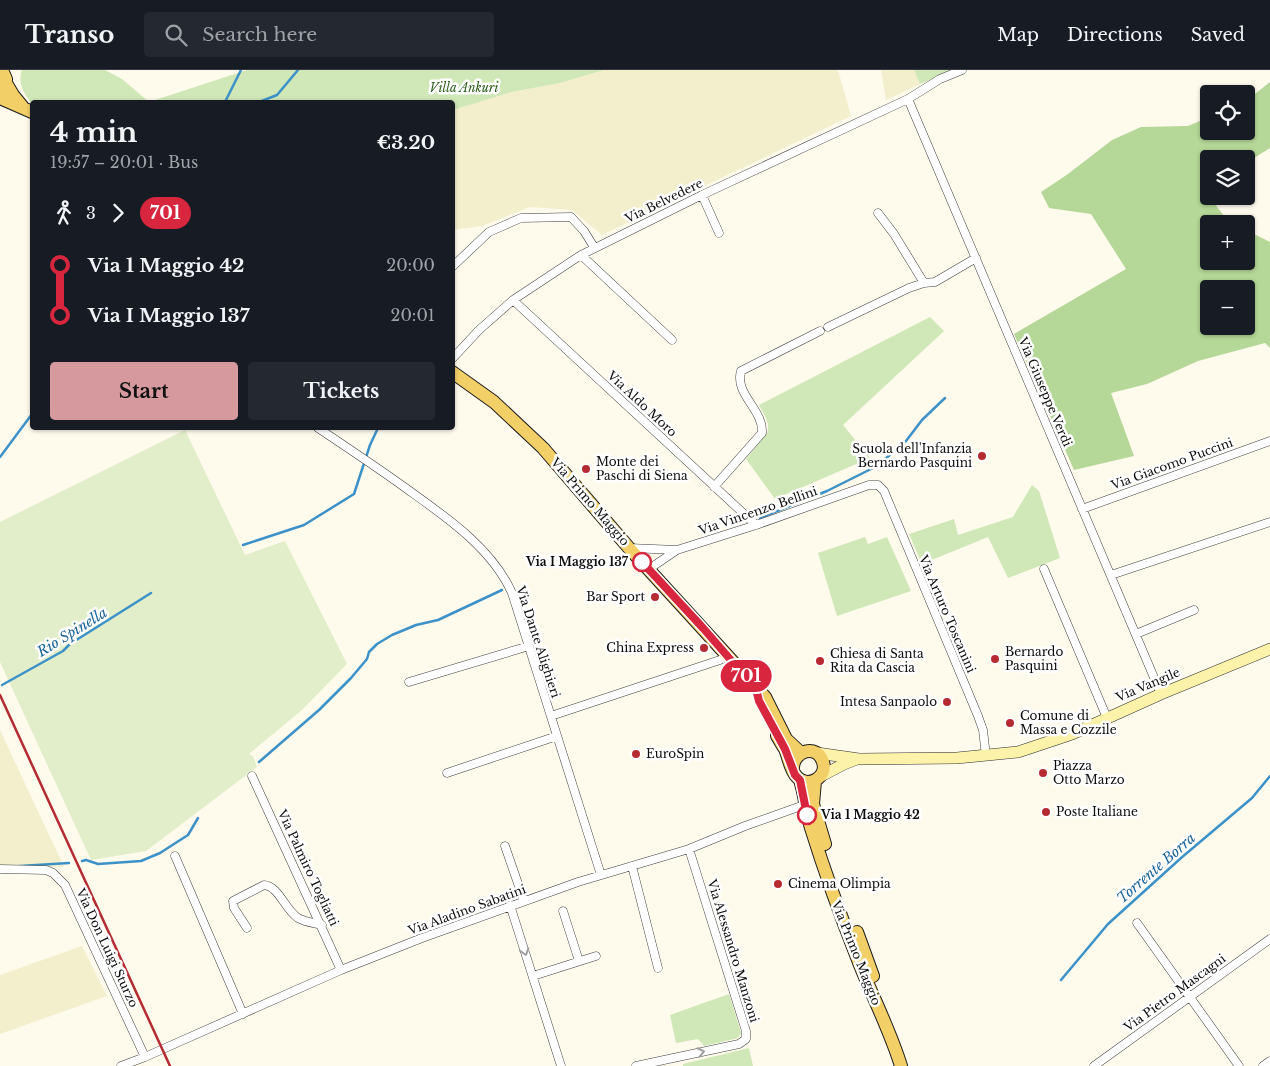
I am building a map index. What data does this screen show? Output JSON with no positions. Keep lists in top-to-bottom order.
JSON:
{
  "streets": {
    "main road": ["Via Primo Maggio"],
    "street": [
      "Via Belvedere",
      "Via Giuseppe Verdi",
      "Via Aldo Moro",
      "Via Giacomo Puccini",
      "Via Vincenzo Bellini",
      "Via Arturo Toscanini",
      "Via Dante Alighieri",
      "Via Vangile",
      "Via Palmiro Togliatti",
      "Via Aladino Sabatini",
      "Via Don Luigi Sturzo",
      "Via Alessandro Manzoni",
      "Via Pietro Mascagni"
    ]
  },
  "crossings": [
    ["Via Belvedere", "Via Giuseppe Verdi"],
    ["Via Belvedere", "Via Aldo Moro"],
    ["Via Giuseppe Verdi", "Via Giacomo Puccini"],
    ["Via Giuseppe Verdi", "Via Vangile"],
    ["Via Aldo Moro", "Via Vincenzo Bellini"],
    ["Via Primo Maggio", "Via Vincenzo Bellini"],
    ["Via Primo Maggio", "Via Aladino Sabatini"],
    ["Via Vincenzo Bellini", "Via Arturo Toscanini"],
    ["Via Arturo Toscanini", "Via Vangile"],
    ["Via Dante Alighieri", "Via Aladino Sabatini"],
    ["Via Palmiro Togliatti", "Via Aladino Sabatini"],
    ["Via Aladino Sabatini", "Via Don Luigi Sturzo"],
    ["Via Aladino Sabatini", "Via Alessandro Manzoni"]
  ],
  "water": ["Rio Spinella", "Torrente Borra"],
  "parks": ["Villa Ankuri"],
  "places": [
    "Scuola dell'Infanzia Bernardo Pasquini",
    "Monte dei Paschi di Siena",
    "Via I Maggio 137",
    "Bar Sport",
    "China Express",
    "Bernardo Pasquini",
    "Chiesa di Santa Rita da Cascia",
    "Intesa Sanpaolo",
    "Comune di Massa e Cozzile",
    "EuroSpin",
    "Piazza Otto Marzo",
    "Poste Italiane",
    "Via 1 Maggio 42",
    "Cinema Olimpia"
  ],
  "lines": ["bus line 701"],
  "page": {
    "header": "Transo",
    "search": "Search here",
    "nav": ["Map", "Directions", "Saved"],
    "on_map": "701",
    "map_buttons": ["+", "−"],
    "heading": ["4 min", "19:57 – 20:01 · Bus", "€3.20"],
    "legs": ["3", "701"],
    "list": [
      {
        "name": "Via 1 Maggio 42",
        "value": "20:00"
      },
      {
        "name": "Via I Maggio 137",
        "value": "20:01"
      }
    ],
    "buttons": ["Start", "Tickets"]
  }
}
